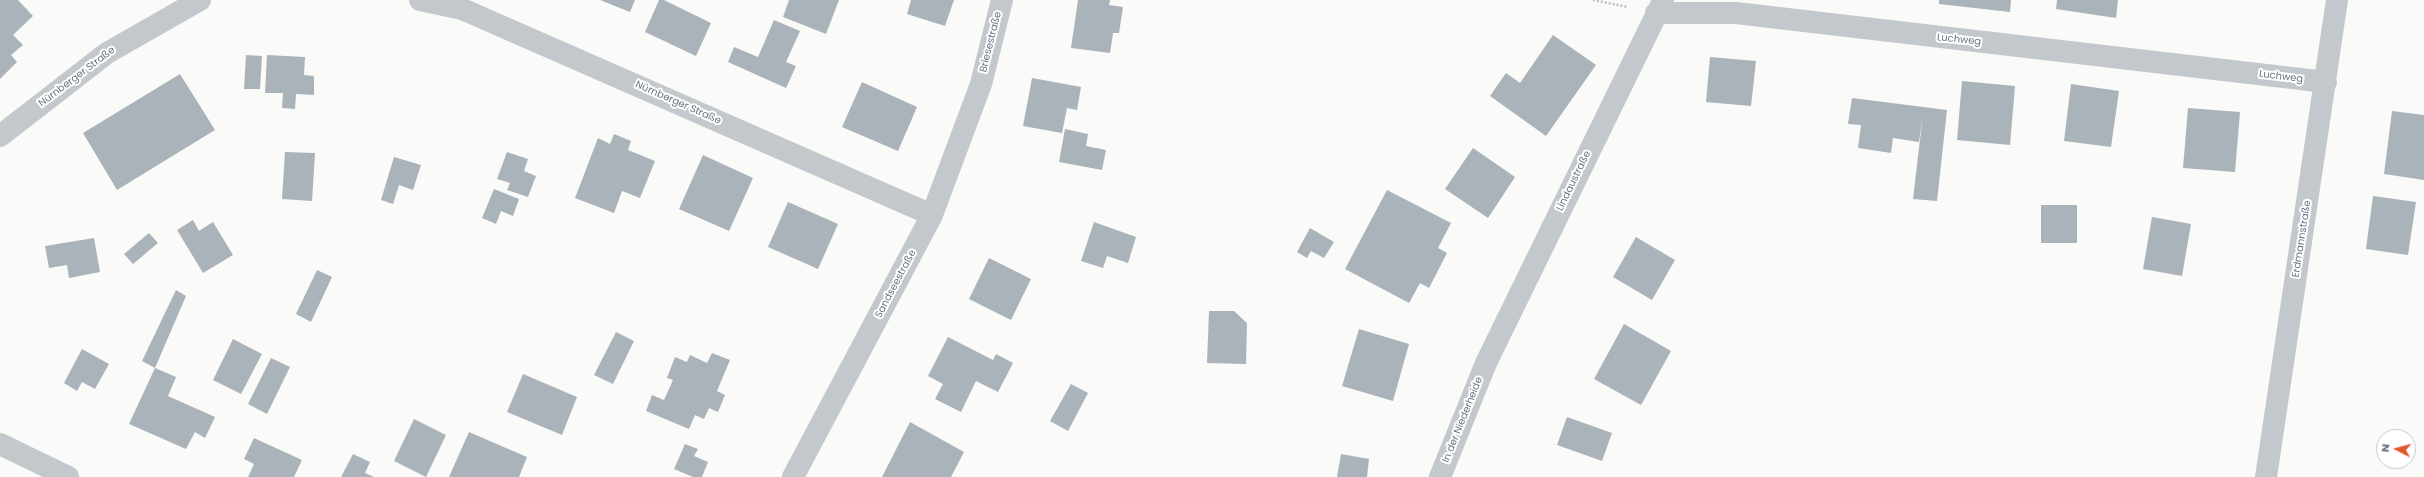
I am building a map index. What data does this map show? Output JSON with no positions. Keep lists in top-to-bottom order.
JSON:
{
  "streets": {
    "street": [
      "Luchweg",
      "Briesestraße",
      "Nürnberger Straße",
      "Lindaustraße",
      "Erdmannstraße",
      "Sandseestraße",
      "In der Niederheide"
    ]
  },
  "crossings": [
    ["Luchweg", "Lindaustraße"],
    ["Luchweg", "Erdmannstraße"],
    ["Briesestraße", "Sandseestraße"],
    ["Nürnberger Straße", "Sandseestraße"],
    ["Lindaustraße", "In der Niederheide"]
  ],
  "north": "left"
}
